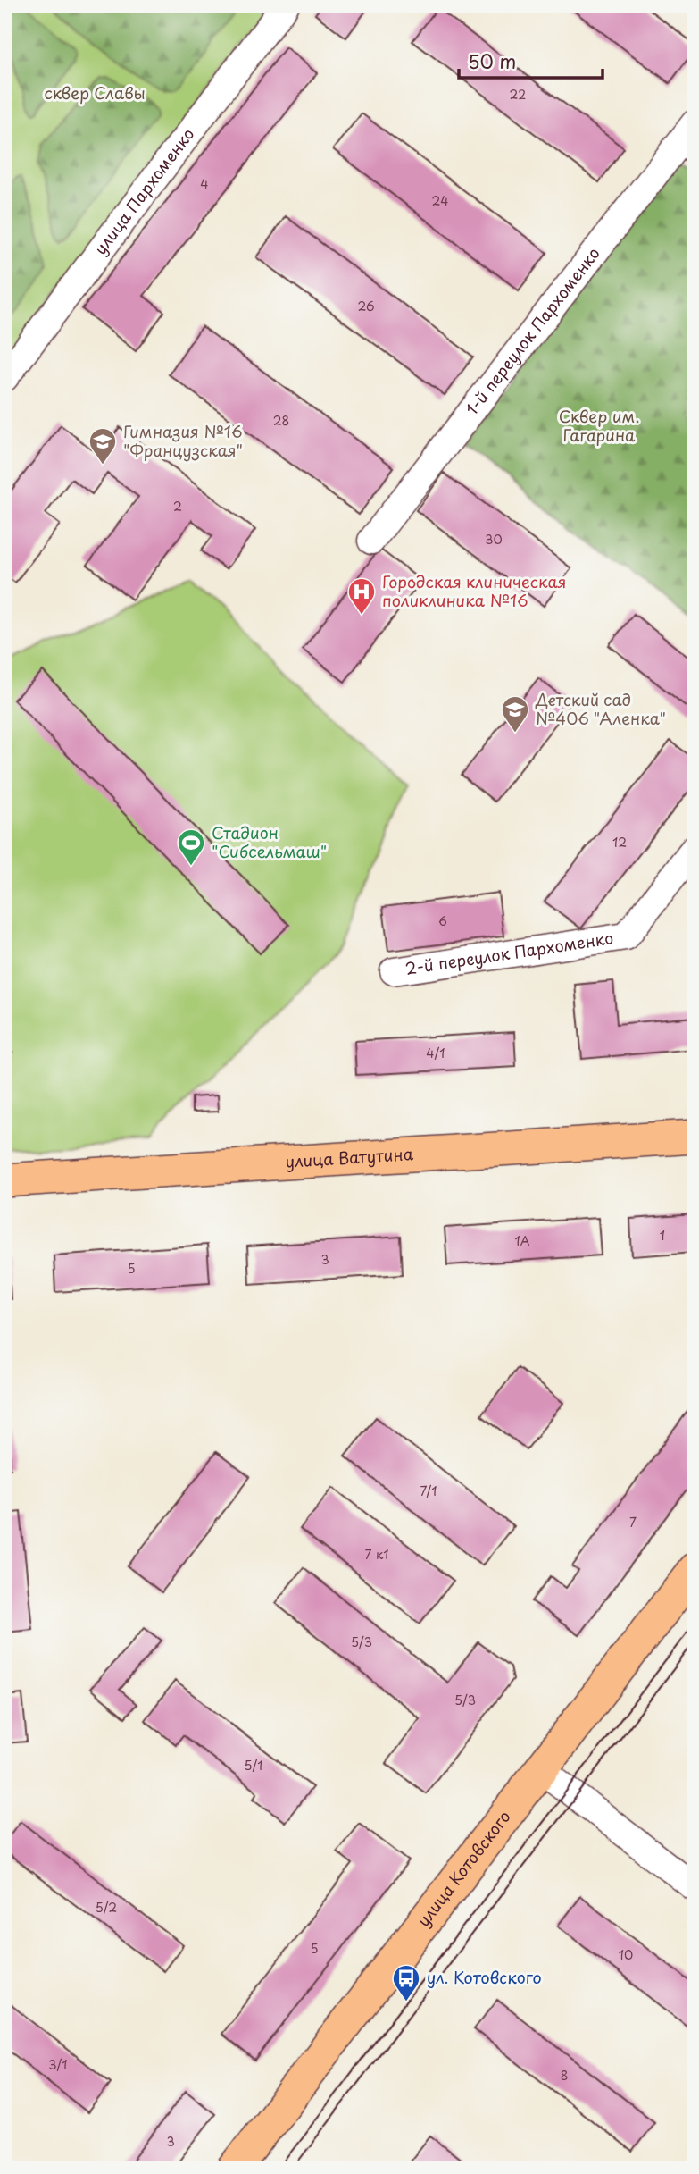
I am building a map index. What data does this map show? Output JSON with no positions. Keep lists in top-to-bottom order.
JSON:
{
  "streets": {
    "main road": ["улица Ватутина", "улица Котовского"],
    "street": ["улица Пархоменко", "1-й переулок Пархоменко", "2-й переулок Пархоменко"]
  },
  "parks": ["сквер Славы", "Сквер им. Гагарина"],
  "places": {
    "school or university": ["Гимназия №16 \"Французская\"", "Детский сад №406 \"Аленка\""],
    "hospital": ["Городская клиническая поликлиника №16"],
    "sports": ["Стадион \"Сибсельмаш\""],
    "bus stop": ["ул. Котовского"]
  },
  "house_numbers": [
    "22",
    "4",
    "24",
    "26",
    "28",
    "2",
    "30",
    "12",
    "6",
    "4/1",
    "1",
    "1А",
    "3",
    "5",
    "7/1",
    "7",
    "7 к1",
    "5/3",
    "5/3",
    "5/1",
    "5/2",
    "5",
    "10",
    "3/1",
    "8",
    "3"
  ],
  "scale_bar": "50 m"
}
